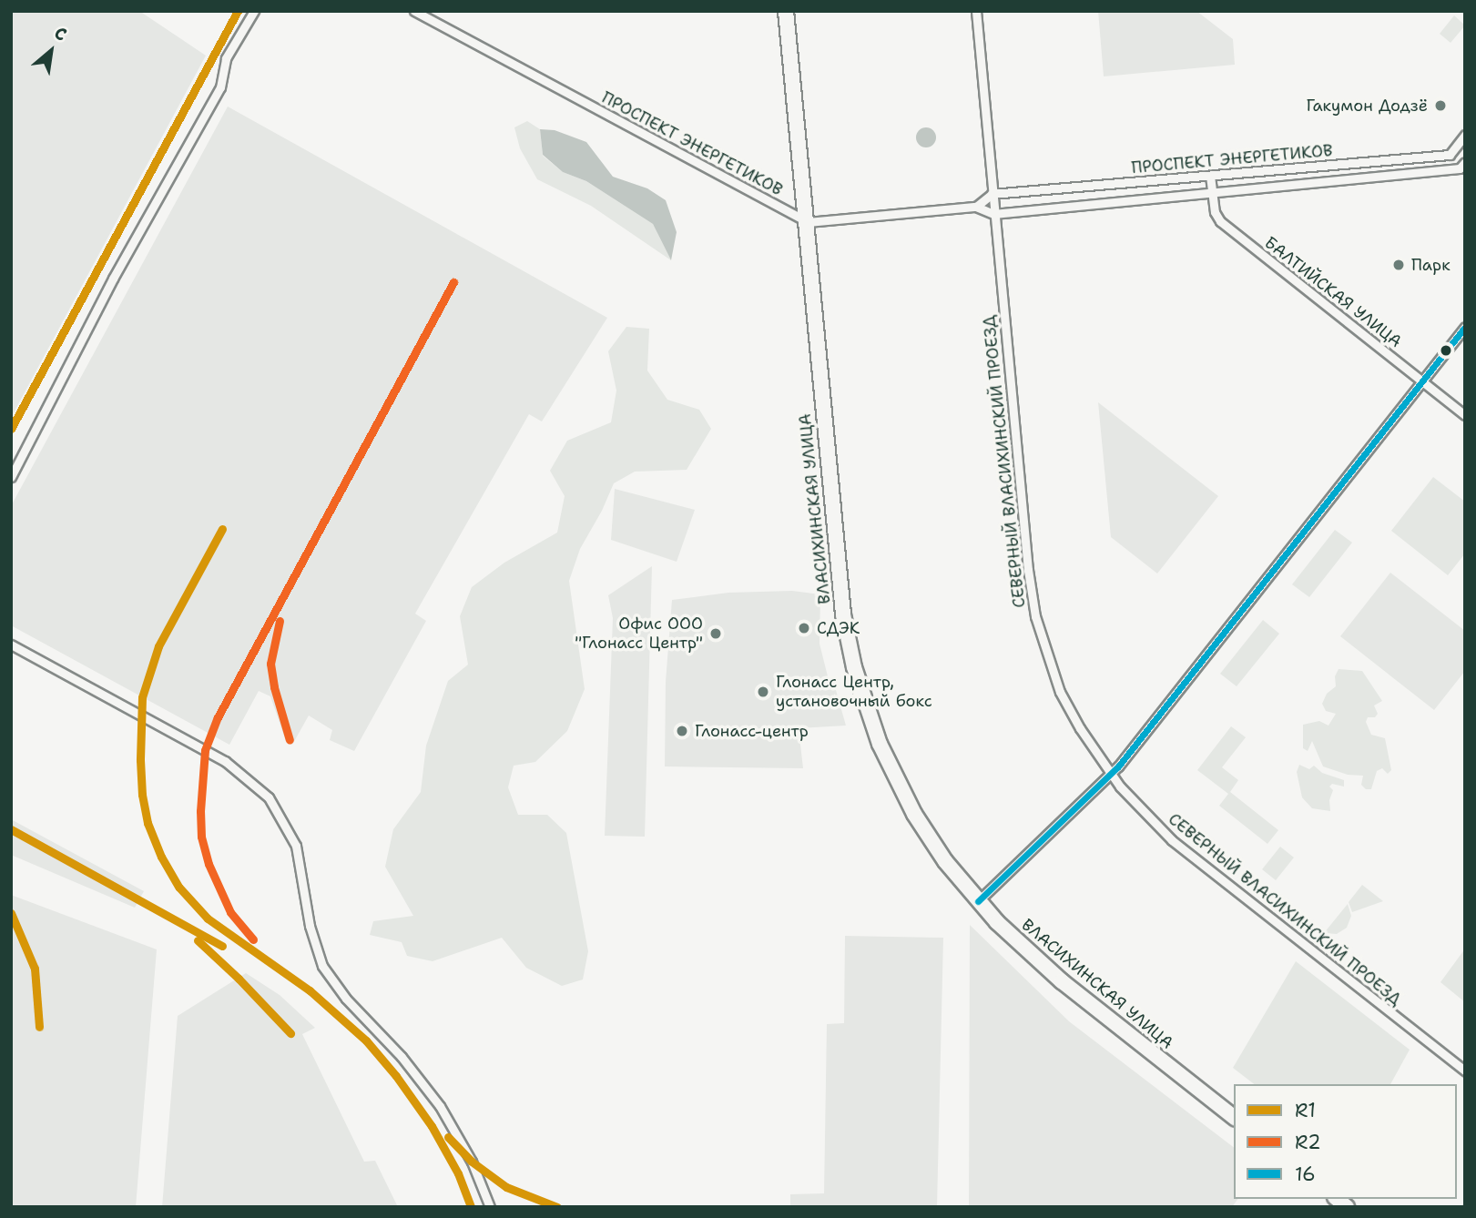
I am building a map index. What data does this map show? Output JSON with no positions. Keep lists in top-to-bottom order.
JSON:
{
  "streets": {
    "highway": ["ВЛАСИХИНСКАЯ УЛИЦА"],
    "street": ["ПРОСПЕКТ ЭНЕРГЕТИКОВ", "БАЛТИЙСКАЯ УЛИЦА", "СЕВЕРНЫЙ ВЛАСИХИНСКИЙ ПРОЕЗД"]
  },
  "crossings": [
    ["ПРОСПЕКТ ЭНЕРГЕТИКОВ", "БАЛТИЙСКАЯ УЛИЦА"],
    ["ПРОСПЕКТ ЭНЕРГЕТИКОВ", "СЕВЕРНЫЙ ВЛАСИХИНСКИЙ ПРОЕЗД"],
    ["ПРОСПЕКТ ЭНЕРГЕТИКОВ", "ВЛАСИХИНСКАЯ УЛИЦА"]
  ],
  "places": [
    "Гакумон Додзё",
    "Парк",
    "СДЭК",
    "Офис ООО \"Глонасс Центр\"",
    "Глонасс Центр, установочный бокс",
    "Глонасс-центр"
  ],
  "lines": ["transit line R1", "transit line R2", "transit line 16"],
  "legend": ["R1", "R2", "16"],
  "north": "top right"
}
